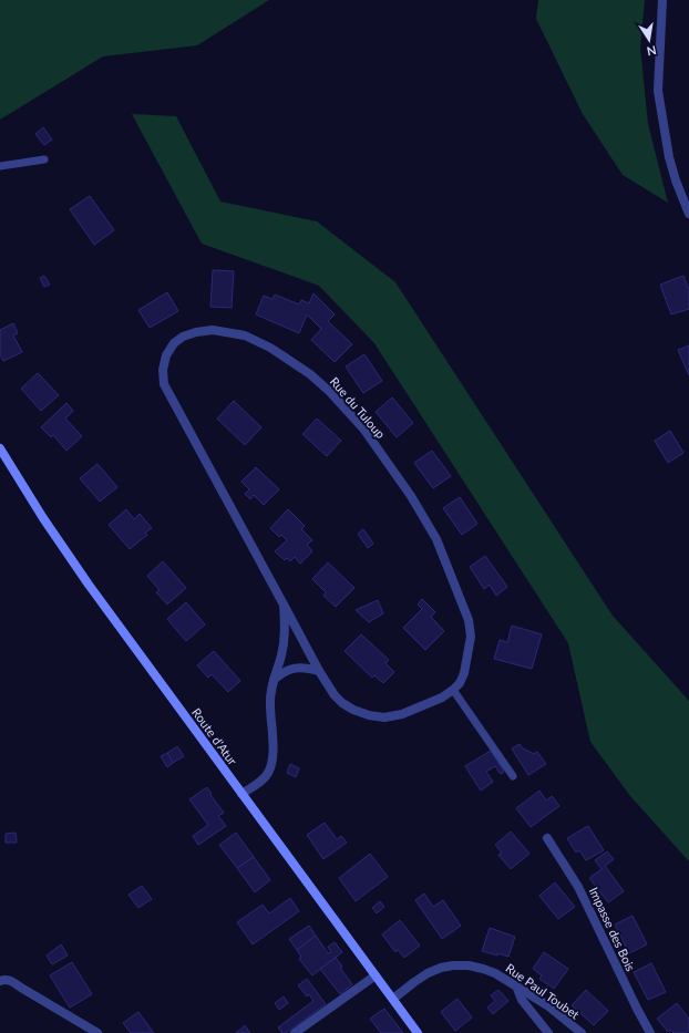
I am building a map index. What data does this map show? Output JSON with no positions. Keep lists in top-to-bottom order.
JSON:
{
  "streets": {
    "main road": ["Route d'Atur"],
    "street": ["Rue du Tuloup", "Impasse des Bois", "Rue Paul Toubet"]
  },
  "crossings": [
    ["Rue du Tuloup", "Route d'Atur"],
    ["Route d'Atur", "Rue Paul Toubet"]
  ],
  "north": "bottom"
}
